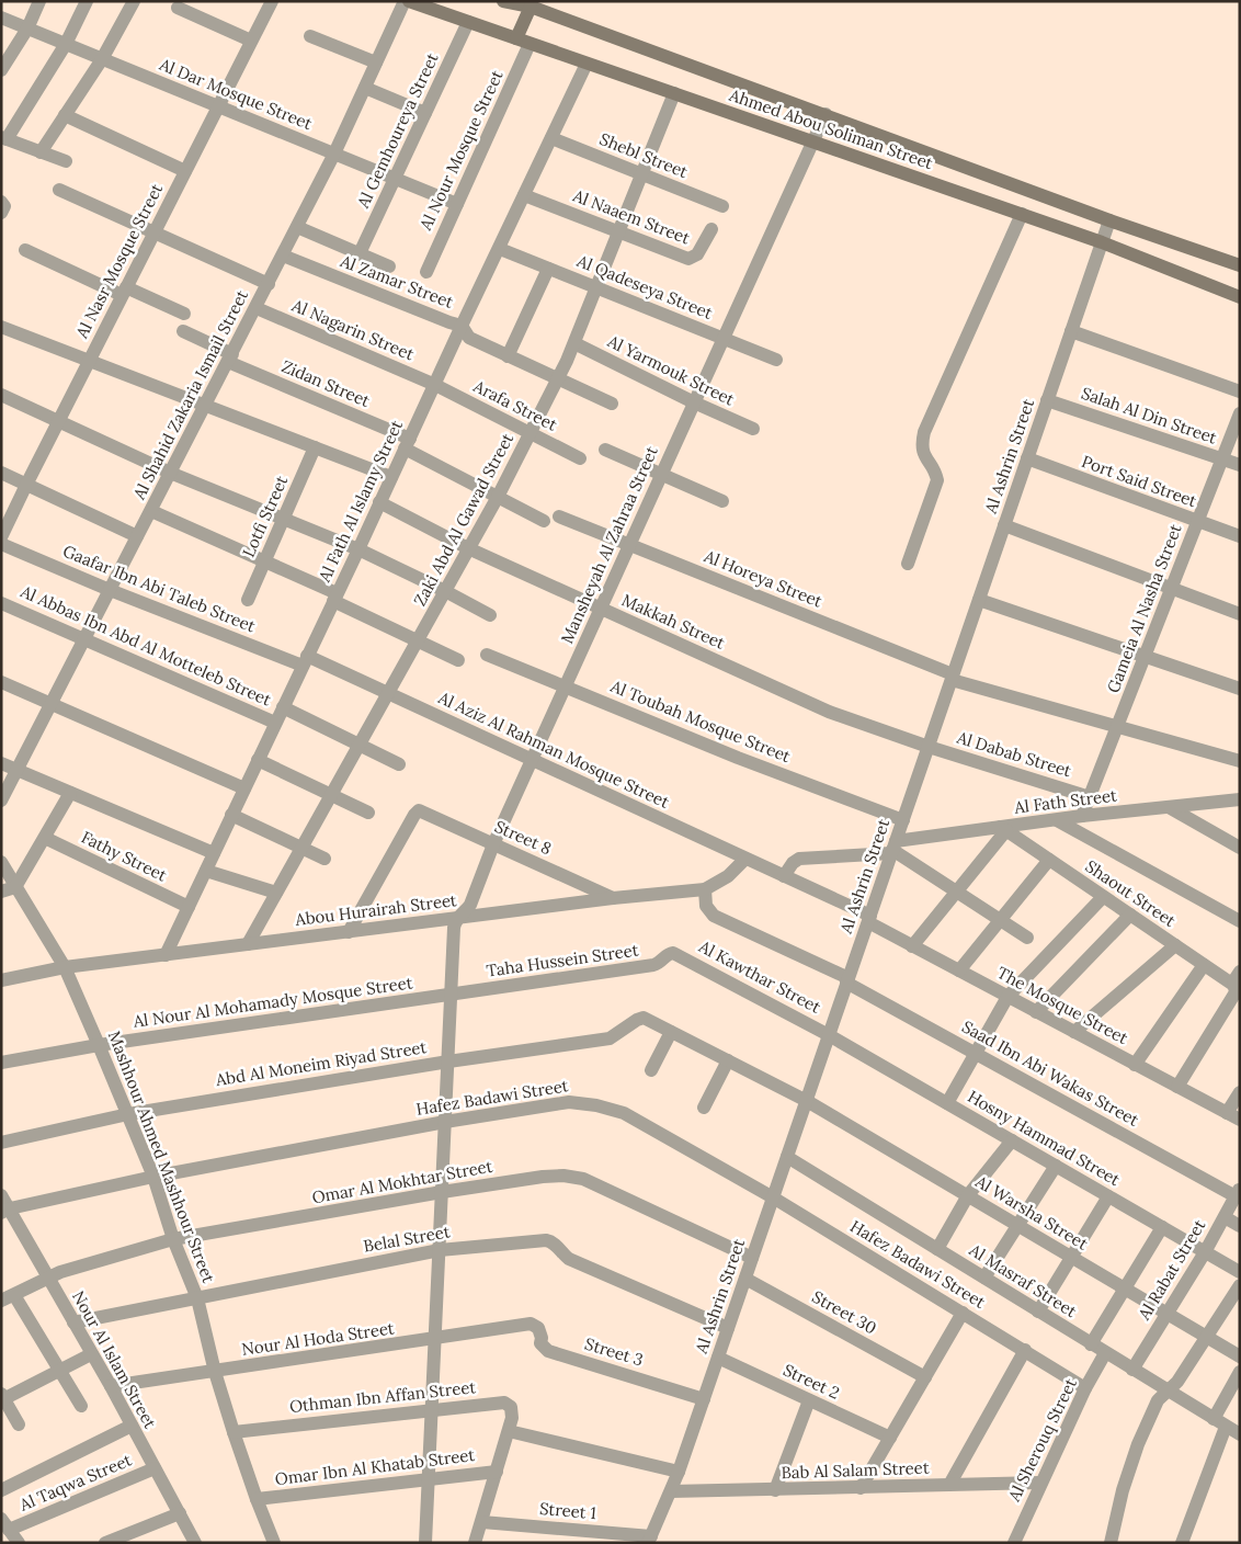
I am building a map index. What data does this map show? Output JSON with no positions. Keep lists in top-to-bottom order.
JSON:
{
  "streets": {
    "main road": ["Ahmed Abou Soliman Street"],
    "street": [
      "Al Dar Mosque Street",
      "Al Gemhoureya Street",
      "Al Nour Mosque Street",
      "Shebl Street",
      "Al Naaem Street",
      "Al Nasr Mosque Street",
      "Al Zamar Street",
      "Al Qadeseya Street",
      "Al Nagarin Street",
      "Al Yarmouk Street",
      "Zidan Street",
      "Al Shahid Zakaria Ismail Street",
      "Arafa Street",
      "Salah Al Din Street",
      "Al Ashrin Street",
      "Port Said Street",
      "Al Fath Al Islamy Street",
      "Lotfi Street",
      "Zaki Abd Al Gawad Street",
      "Mansheyah Al Zahraa Street",
      "Al Horeya Street",
      "Gaafar Ibn Abi Taleb Street",
      "Gameia Al Nasha Street",
      "Makkah Street",
      "Al Abbas Ibn Abd Al Motteleb Street",
      "Al Toubah Mosque Street",
      "Al Aziz Al Rahman Mosque Street",
      "Al Dabab Street",
      "Al Fath Street",
      "Street 8",
      "Fathy Street",
      "Shaout Street",
      "Abou Hurairah Street",
      "Taha Hussein Street",
      "Al Kawthar Street",
      "Al Nour Al Mohamady Mosque Street",
      "The Mosque Street",
      "Abd Al Moneim Riyad Street",
      "Saad Ibn Abi Wakas Street",
      "Hafez Badawi Street",
      "Hosny Hammad Street",
      "Mashhour Ahmed Mashhour Street",
      "Omar Al Mokhtar Street",
      "Al Warsha Street",
      "Belal Street",
      "Al Rabat Street",
      "Al Masraf Street",
      "Street 30",
      "Nour Al Hoda Street",
      "Street 3",
      "Nour Al Islam Street",
      "Street 2",
      "Othman Ibn Affan Street",
      "Al Sherouq Street",
      "Omar Ibn Al Khatab Street",
      "Bab Al Salam Street",
      "Al Taqwa Street",
      "Street 1"
    ]
  },
  "crossings": [
    ["Al Dar Mosque Street", "Al Gemhoureya Street"],
    ["Al Dar Mosque Street", "Al Nour Mosque Street"],
    ["Al Dar Mosque Street", "Al Nasr Mosque Street"],
    ["Al Dar Mosque Street", "Al Shahid Zakaria Ismail Street"],
    ["Ahmed Abou Soliman Street", "Al Gemhoureya Street"],
    ["Ahmed Abou Soliman Street", "Al Nour Mosque Street"],
    ["Ahmed Abou Soliman Street", "Al Ashrin Street"],
    ["Ahmed Abou Soliman Street", "Al Fath Al Islamy Street"],
    ["Ahmed Abou Soliman Street", "Zaki Abd Al Gawad Street"],
    ["Ahmed Abou Soliman Street", "Mansheyah Al Zahraa Street"],
    ["Shebl Street", "Al Fath Al Islamy Street"],
    ["Shebl Street", "Zaki Abd Al Gawad Street"],
    ["Al Naaem Street", "Al Fath Al Islamy Street"],
    ["Al Naaem Street", "Zaki Abd Al Gawad Street"],
    ["Al Zamar Street", "Al Shahid Zakaria Ismail Street"],
    ["Al Zamar Street", "Al Fath Al Islamy Street"],
    ["Al Zamar Street", "Zaki Abd Al Gawad Street"],
    ["Al Qadeseya Street", "Al Fath Al Islamy Street"],
    ["Al Qadeseya Street", "Zaki Abd Al Gawad Street"],
    ["Al Qadeseya Street", "Mansheyah Al Zahraa Street"],
    ["Al Nagarin Street", "Al Shahid Zakaria Ismail Street"],
    ["Al Nagarin Street", "Arafa Street"],
    ["Al Nagarin Street", "Al Fath Al Islamy Street"],
    ["Al Yarmouk Street", "Zaki Abd Al Gawad Street"],
    ["Al Yarmouk Street", "Mansheyah Al Zahraa Street"],
    ["Zidan Street", "Al Shahid Zakaria Ismail Street"],
    ["Zidan Street", "Al Fath Al Islamy Street"],
    ["Zidan Street", "Zaki Abd Al Gawad Street"],
    ["Al Shahid Zakaria Ismail Street", "Gaafar Ibn Abi Taleb Street"],
    ["Al Shahid Zakaria Ismail Street", "Al Abbas Ibn Abd Al Motteleb Street"],
    ["Arafa Street", "Al Fath Al Islamy Street"],
    ["Arafa Street", "Zaki Abd Al Gawad Street"],
    ["Salah Al Din Street", "Al Ashrin Street"],
    ["Salah Al Din Street", "Gameia Al Nasha Street"],
    ["Al Ashrin Street", "Port Said Street"],
    ["Al Ashrin Street", "Al Horeya Street"],
    ["Al Ashrin Street", "Makkah Street"],
    ["Al Ashrin Street", "Al Toubah Mosque Street"],
    ["Al Ashrin Street", "Al Aziz Al Rahman Mosque Street"],
    ["Al Ashrin Street", "Al Dabab Street"],
    ["Al Ashrin Street", "Al Fath Street"],
    ["Al Ashrin Street", "Al Kawthar Street"],
    ["Al Ashrin Street", "The Mosque Street"],
    ["Al Ashrin Street", "Saad Ibn Abi Wakas Street"],
    ["Al Ashrin Street", "Hafez Badawi Street"],
    ["Al Ashrin Street", "Hosny Hammad Street"],
    ["Al Ashrin Street", "Omar Al Mokhtar Street"],
    ["Al Ashrin Street", "Al Warsha Street"],
    ["Al Ashrin Street", "Belal Street"],
    ["Al Ashrin Street", "Al Masraf Street"],
    ["Al Ashrin Street", "Street 30"],
    ["Al Ashrin Street", "Street 3"],
    ["Al Ashrin Street", "Street 2"],
    ["Al Ashrin Street", "Bab Al Salam Street"],
    ["Al Ashrin Street", "Street 1"],
    ["Port Said Street", "Gameia Al Nasha Street"],
    ["Al Fath Al Islamy Street", "Gaafar Ibn Abi Taleb Street"],
    ["Al Fath Al Islamy Street", "Makkah Street"],
    ["Al Fath Al Islamy Street", "Al Abbas Ibn Abd Al Motteleb Street"],
    ["Al Fath Al Islamy Street", "Al Aziz Al Rahman Mosque Street"],
    ["Al Fath Al Islamy Street", "Fathy Street"],
    ["Al Fath Al Islamy Street", "Abou Hurairah Street"],
    ["Zaki Abd Al Gawad Street", "Makkah Street"],
    ["Zaki Abd Al Gawad Street", "Al Aziz Al Rahman Mosque Street"],
    ["Zaki Abd Al Gawad Street", "Abou Hurairah Street"],
    ["Mansheyah Al Zahraa Street", "Al Horeya Street"],
    ["Mansheyah Al Zahraa Street", "Makkah Street"],
    ["Mansheyah Al Zahraa Street", "Al Toubah Mosque Street"],
    ["Mansheyah Al Zahraa Street", "Al Aziz Al Rahman Mosque Street"],
    ["Mansheyah Al Zahraa Street", "Street 8"],
    ["Mansheyah Al Zahraa Street", "Abou Hurairah Street"],
    ["Al Horeya Street", "Gameia Al Nasha Street"],
    ["Gaafar Ibn Abi Taleb Street", "Al Aziz Al Rahman Mosque Street"],
    ["Gameia Al Nasha Street", "Al Dabab Street"],
    ["Gameia Al Nasha Street", "Al Fath Street"],
    ["Makkah Street", "Al Dabab Street"],
    ["Al Aziz Al Rahman Mosque Street", "Abou Hurairah Street"],
    ["Al Aziz Al Rahman Mosque Street", "The Mosque Street"],
    ["Al Fath Street", "Shaout Street"],
    ["Street 8", "Abou Hurairah Street"],
    ["Abou Hurairah Street", "Mashhour Ahmed Mashhour Street"],
    ["Taha Hussein Street", "Al Kawthar Street"],
    ["Taha Hussein Street", "Al Nour Al Mohamady Mosque Street"],
    ["Al Kawthar Street", "Hosny Hammad Street"],
    ["Al Nour Al Mohamady Mosque Street", "Mashhour Ahmed Mashhour Street"],
    ["Abd Al Moneim Riyad Street", "Mashhour Ahmed Mashhour Street"],
    ["Abd Al Moneim Riyad Street", "Al Warsha Street"],
    ["Saad Ibn Abi Wakas Street", "Al Rabat Street"],
    ["Hafez Badawi Street", "Mashhour Ahmed Mashhour Street"],
    ["Hafez Badawi Street", "Nour Al Islam Street"],
    ["Hafez Badawi Street", "Al Sherouq Street"],
    ["Hosny Hammad Street", "Al Rabat Street"],
    ["Mashhour Ahmed Mashhour Street", "Omar Al Mokhtar Street"],
    ["Mashhour Ahmed Mashhour Street", "Belal Street"],
    ["Mashhour Ahmed Mashhour Street", "Nour Al Hoda Street"],
    ["Mashhour Ahmed Mashhour Street", "Othman Ibn Affan Street"],
    ["Mashhour Ahmed Mashhour Street", "Omar Ibn Al Khatab Street"],
    ["Omar Al Mokhtar Street", "Nour Al Islam Street"],
    ["Al Warsha Street", "Al Rabat Street"],
    ["Belal Street", "Nour Al Islam Street"],
    ["Al Rabat Street", "Al Masraf Street"],
    ["Al Masraf Street", "Al Sherouq Street"],
    ["Nour Al Hoda Street", "Street 3"],
    ["Nour Al Hoda Street", "Nour Al Islam Street"],
    ["Nour Al Islam Street", "Al Taqwa Street"],
    ["Al Sherouq Street", "Bab Al Salam Street"]
  ]
}
